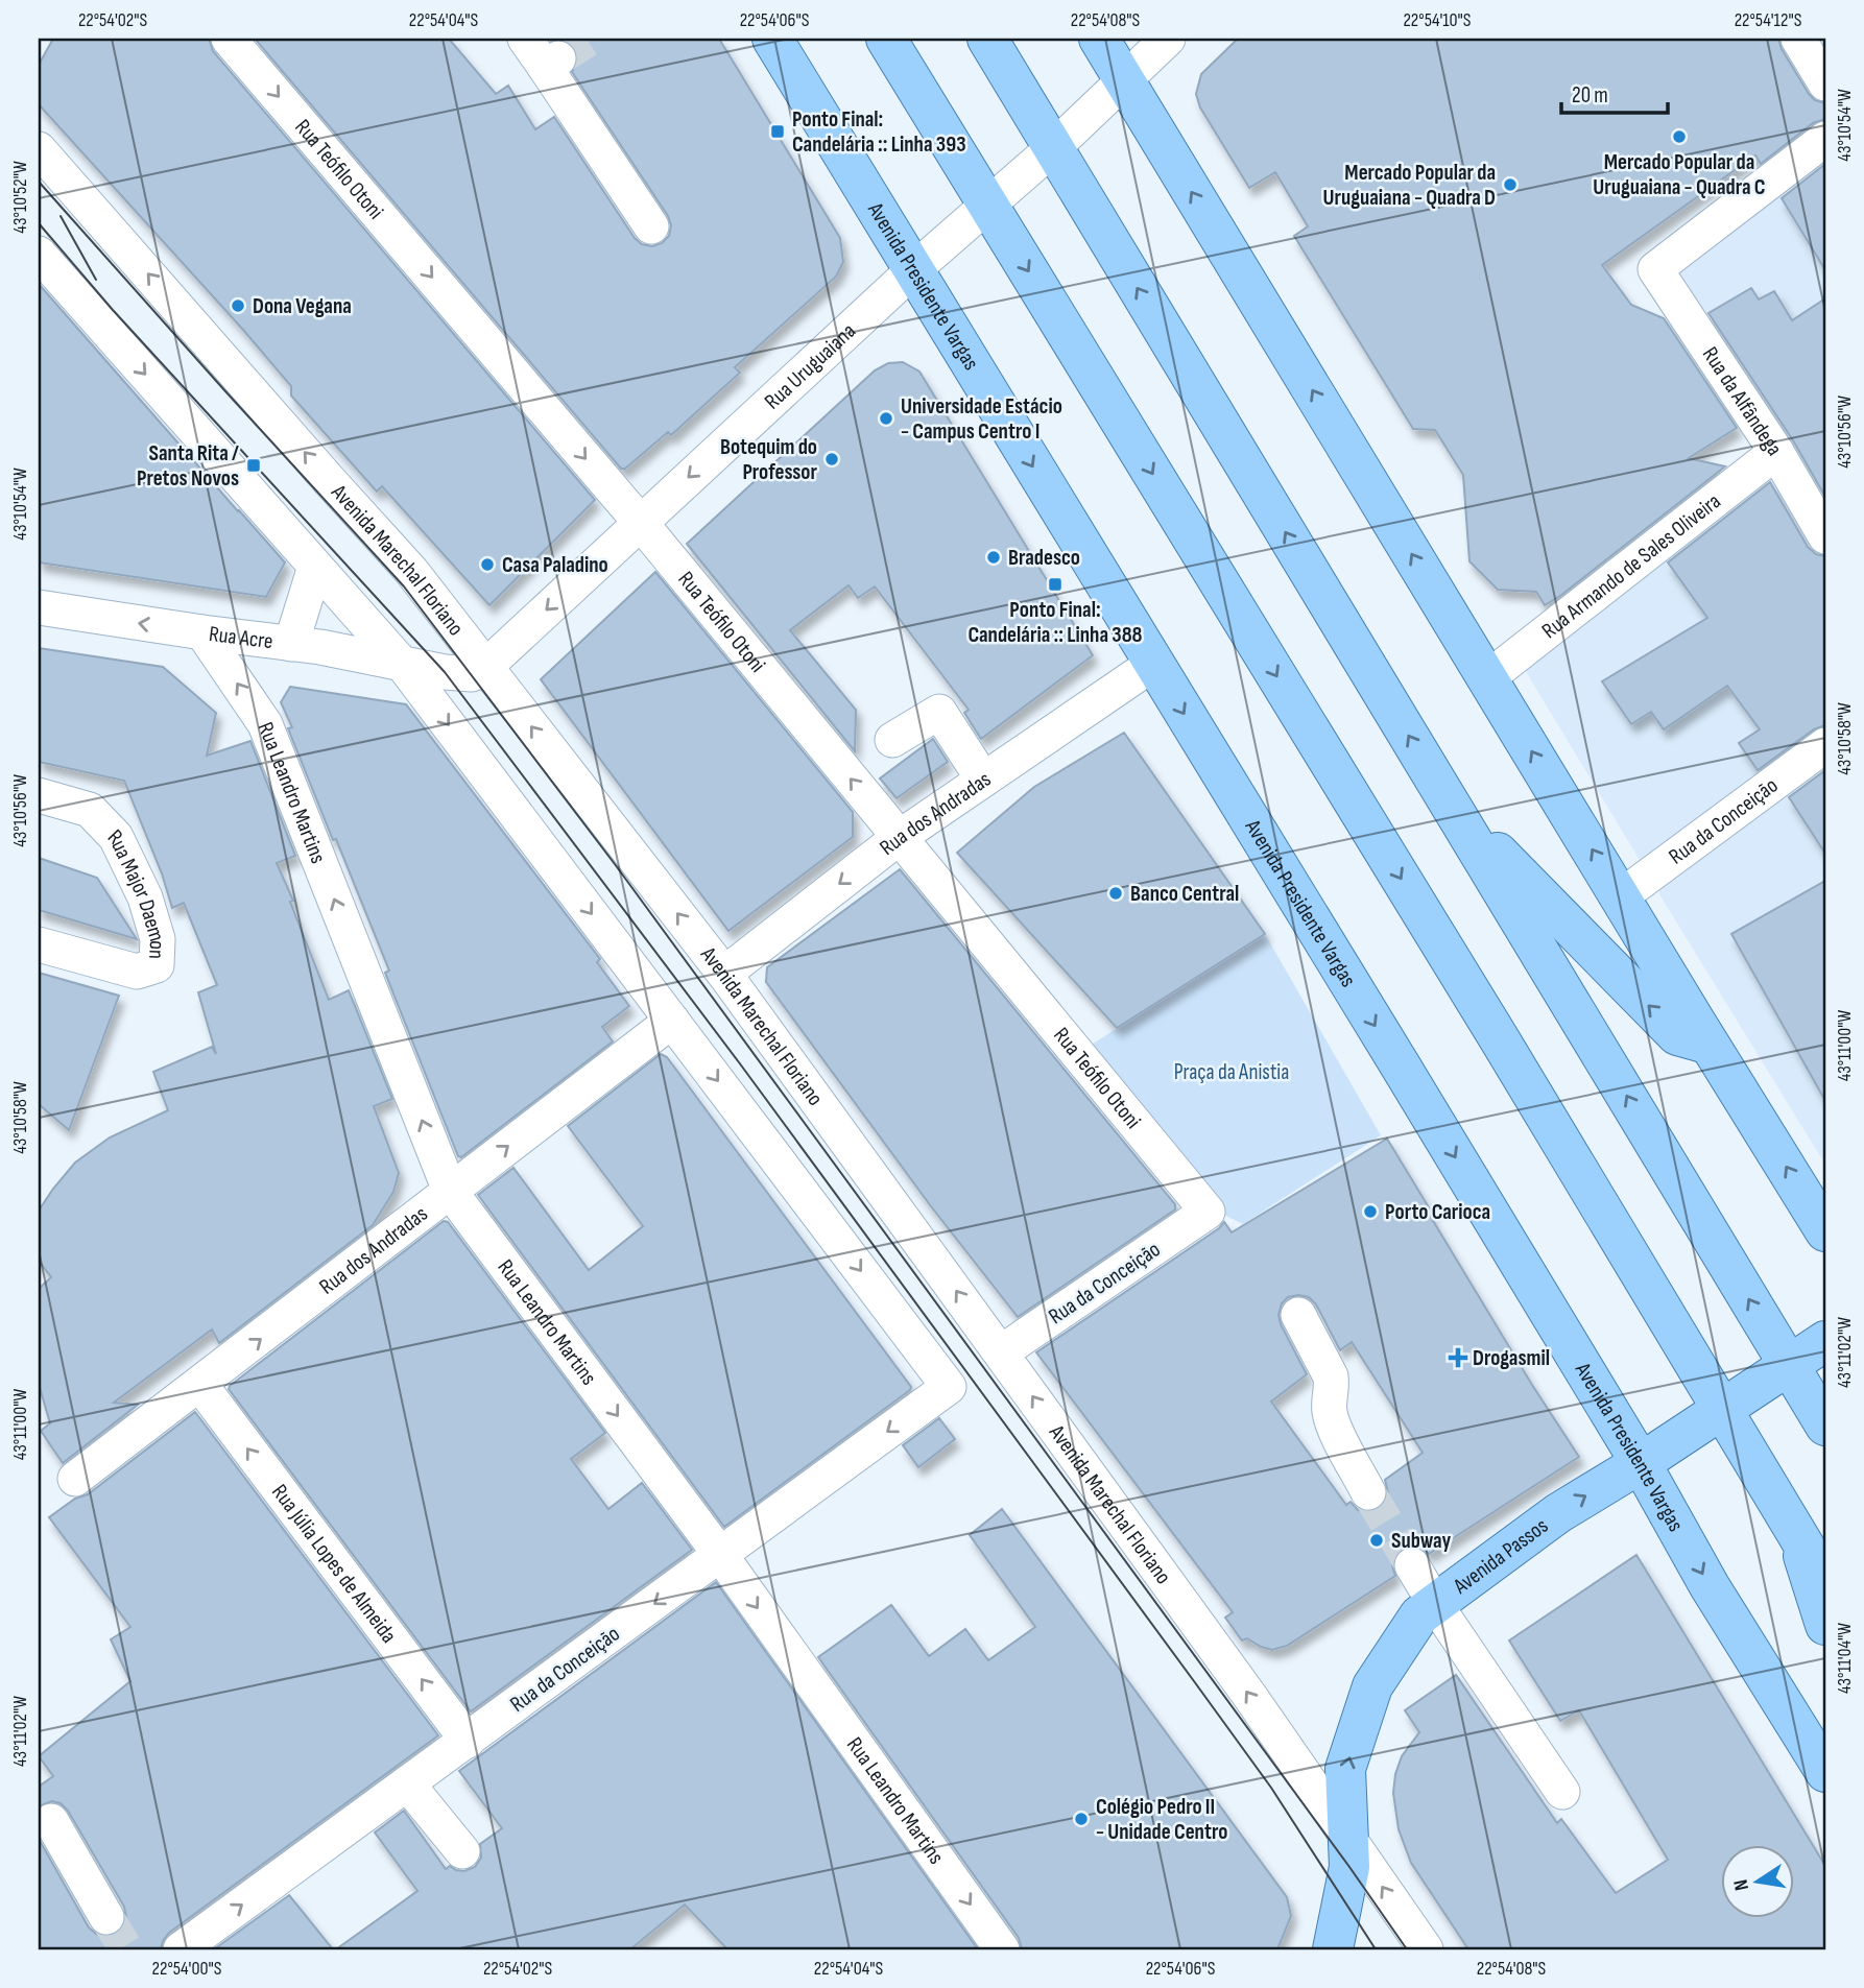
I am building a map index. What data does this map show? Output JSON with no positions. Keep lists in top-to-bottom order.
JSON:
{
  "streets": {
    "main road": ["Avenida Presidente Vargas", "Avenida Passos"],
    "street": [
      "Rua Teófilo Otoni",
      "Rua Uruguaiana",
      "Rua da Alfândega",
      "Avenida Marechal Floriano",
      "Rua Armando de Sales Oliveira",
      "Rua Acre",
      "Rua Leandro Martins",
      "Rua dos Andradas",
      "Rua da Conceição",
      "Rua Major Daemon",
      "Rua Júlia Lopes de Almeida"
    ]
  },
  "crossings": [
    ["Rua Teófilo Otoni", "Rua Uruguaiana"],
    ["Rua Teófilo Otoni", "Rua dos Andradas"],
    ["Rua Teófilo Otoni", "Rua da Conceição"],
    ["Avenida Presidente Vargas", "Rua Uruguaiana"],
    ["Avenida Presidente Vargas", "Rua dos Andradas"],
    ["Avenida Presidente Vargas", "Avenida Passos"],
    ["Rua Uruguaiana", "Avenida Marechal Floriano"],
    ["Rua Uruguaiana", "Rua Acre"],
    ["Rua da Alfândega", "Rua Armando de Sales Oliveira"],
    ["Avenida Marechal Floriano", "Rua Acre"],
    ["Avenida Marechal Floriano", "Rua dos Andradas"],
    ["Avenida Marechal Floriano", "Rua da Conceição"],
    ["Avenida Marechal Floriano", "Avenida Passos"],
    ["Rua Acre", "Rua Leandro Martins"],
    ["Rua Leandro Martins", "Rua dos Andradas"],
    ["Rua Leandro Martins", "Rua da Conceição"],
    ["Rua dos Andradas", "Rua da Conceição"],
    ["Rua dos Andradas", "Rua Júlia Lopes de Almeida"],
    ["Rua da Conceição", "Rua Júlia Lopes de Almeida"]
  ],
  "one_way": [
    "Rua Uruguaiana",
    "Rua Acre",
    "Avenida Passos",
    "Rua Júlia Lopes de Almeida"
  ],
  "parks": ["Praça da Anistia"],
  "places": {
    "transit": ["Ponto Final: Candelária :: Linha 393", "Santa Rita / Pretos Novos", "Ponto Final: Candelária :: Linha 388"],
    "other": [
      "Mercado Popular da Uruguaiana - Quadra C",
      "Mercado Popular da Uruguaiana - Quadra D",
      "Dona Vegana",
      "Universidade Estácio - Campus Centro I",
      "Botequim do Professor",
      "Bradesco",
      "Casa Paladino",
      "Banco Central",
      "Porto Carioca",
      "Subway",
      "Colégio Pedro II - Unidade Centro"
    ],
    "health": ["Drogasmil"]
  },
  "scale_bar": "20 m",
  "north": "left",
  "coordinates": [
    "22°54'02\"S",
    "22°54'04\"S",
    "22°54'06\"S",
    "22°54'08\"S",
    "22°54'10\"S",
    "22°54'12\"S",
    "43°10'54\"W",
    "43°10'52\"W",
    "43°10'56\"W",
    "43°10'58\"W",
    "43°11'00\"W",
    "43°11'02\"W",
    "43°11'04\"W",
    "22°54'00\"S"
  ]
}
